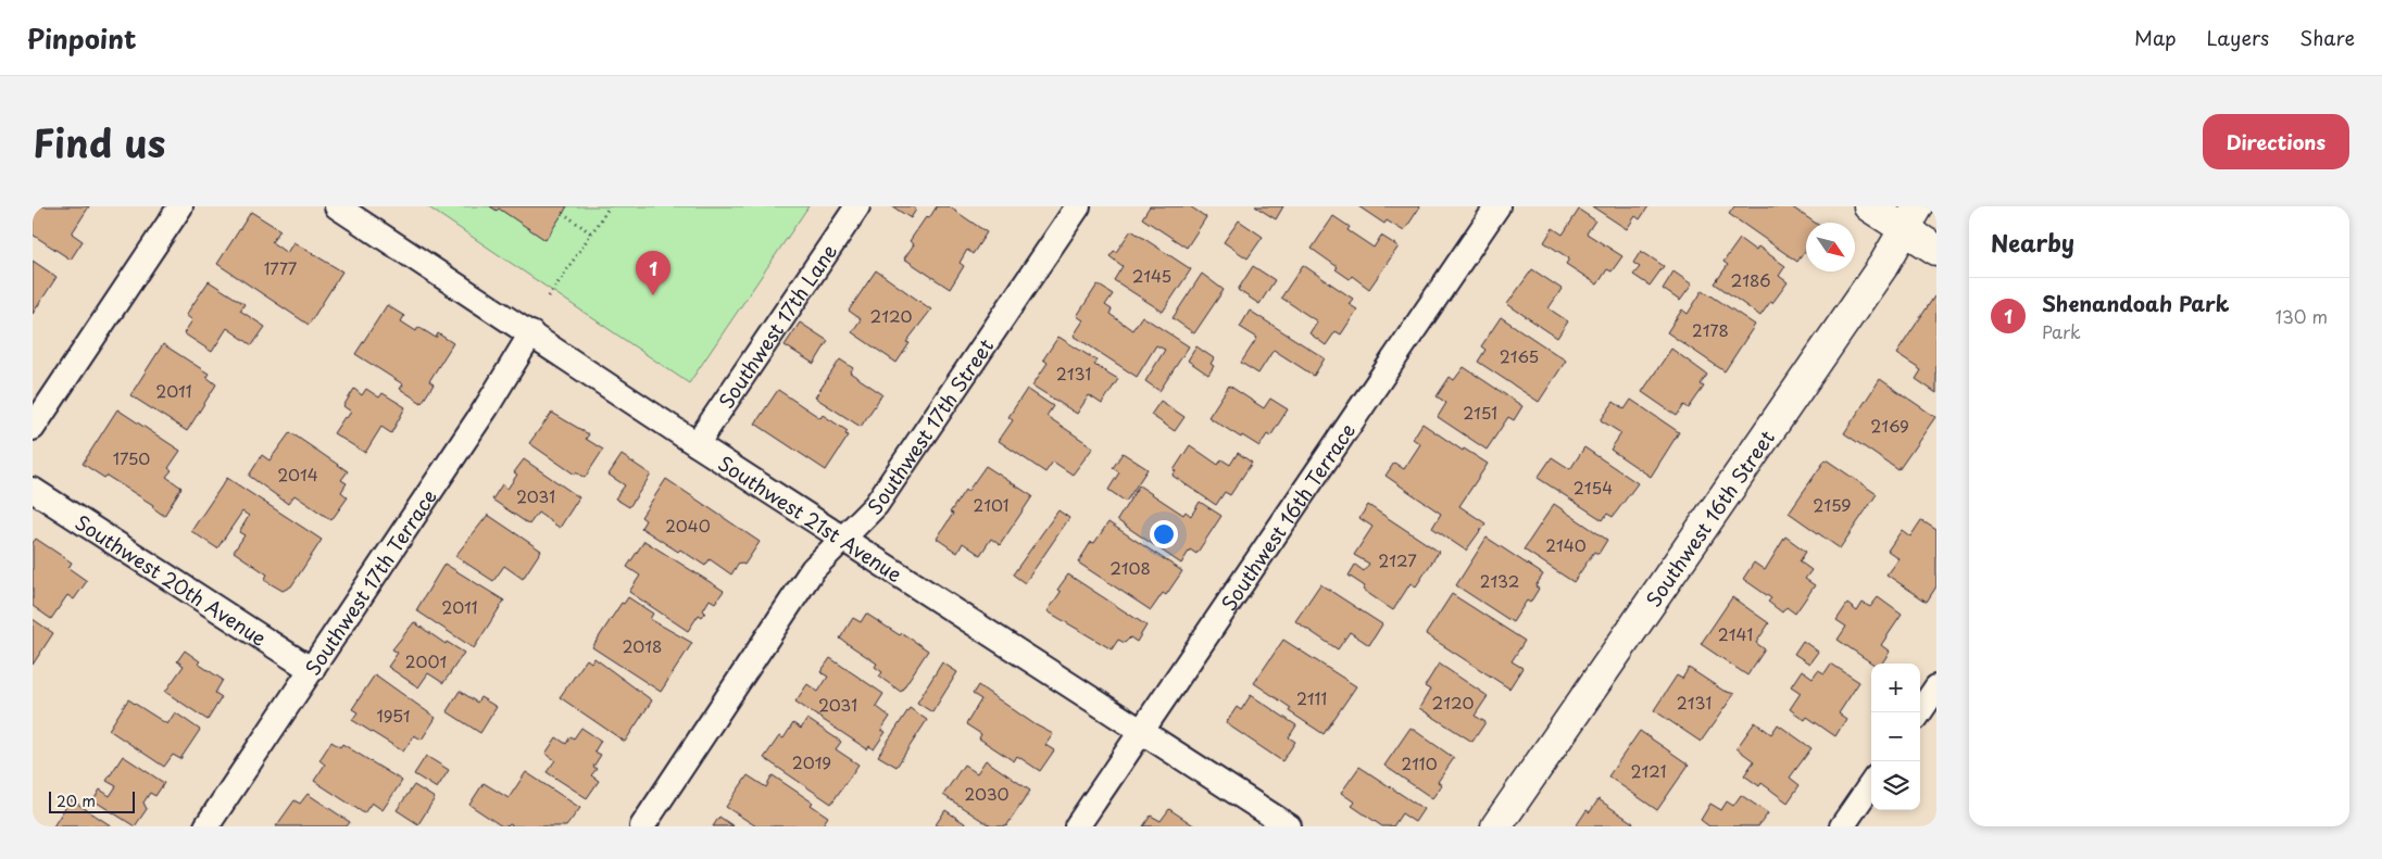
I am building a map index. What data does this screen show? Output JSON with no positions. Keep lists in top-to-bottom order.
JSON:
{
  "streets": {
    "street": [
      "Southwest 17th Lane",
      "Southwest 17th Street",
      "Southwest 16th Terrace",
      "Southwest 21st Avenue",
      "Southwest 16th Street",
      "Southwest 20th Avenue",
      "Southwest 17th Terrace"
    ]
  },
  "crossings": [
    ["Southwest 17th Lane", "Southwest 21st Avenue"],
    ["Southwest 17th Street", "Southwest 21st Avenue"],
    ["Southwest 16th Terrace", "Southwest 21st Avenue"],
    ["Southwest 21st Avenue", "Southwest 17th Terrace"],
    ["Southwest 20th Avenue", "Southwest 17th Terrace"]
  ],
  "house_numbers": [
    "1777",
    "2145",
    "2186",
    "2120",
    "2178",
    "2165",
    "2131",
    "2011",
    "2151",
    "2169",
    "1750",
    "2014",
    "2154",
    "2031",
    "2101",
    "2159",
    "2040",
    "2140",
    "2127",
    "2108",
    "2132",
    "2011",
    "2141",
    "2018",
    "2001",
    "2111",
    "2120",
    "2131",
    "2031",
    "1951",
    "2019",
    "2110",
    "2121",
    "2030"
  ],
  "scale_bar": "20 m",
  "north": "bottom right",
  "page": {
    "header": "Pinpoint",
    "nav": ["Map", "Layers", "Share"],
    "title": "Find us",
    "buttons": "Directions",
    "heading": "Nearby",
    "pins": "1",
    "list": [
      {
        "mark": "1",
        "name": "Shenandoah Park",
        "note": "Park",
        "value": "130 m"
      }
    ],
    "map_buttons": ["+", "−"],
    "scale": "20 m"
  }
}
